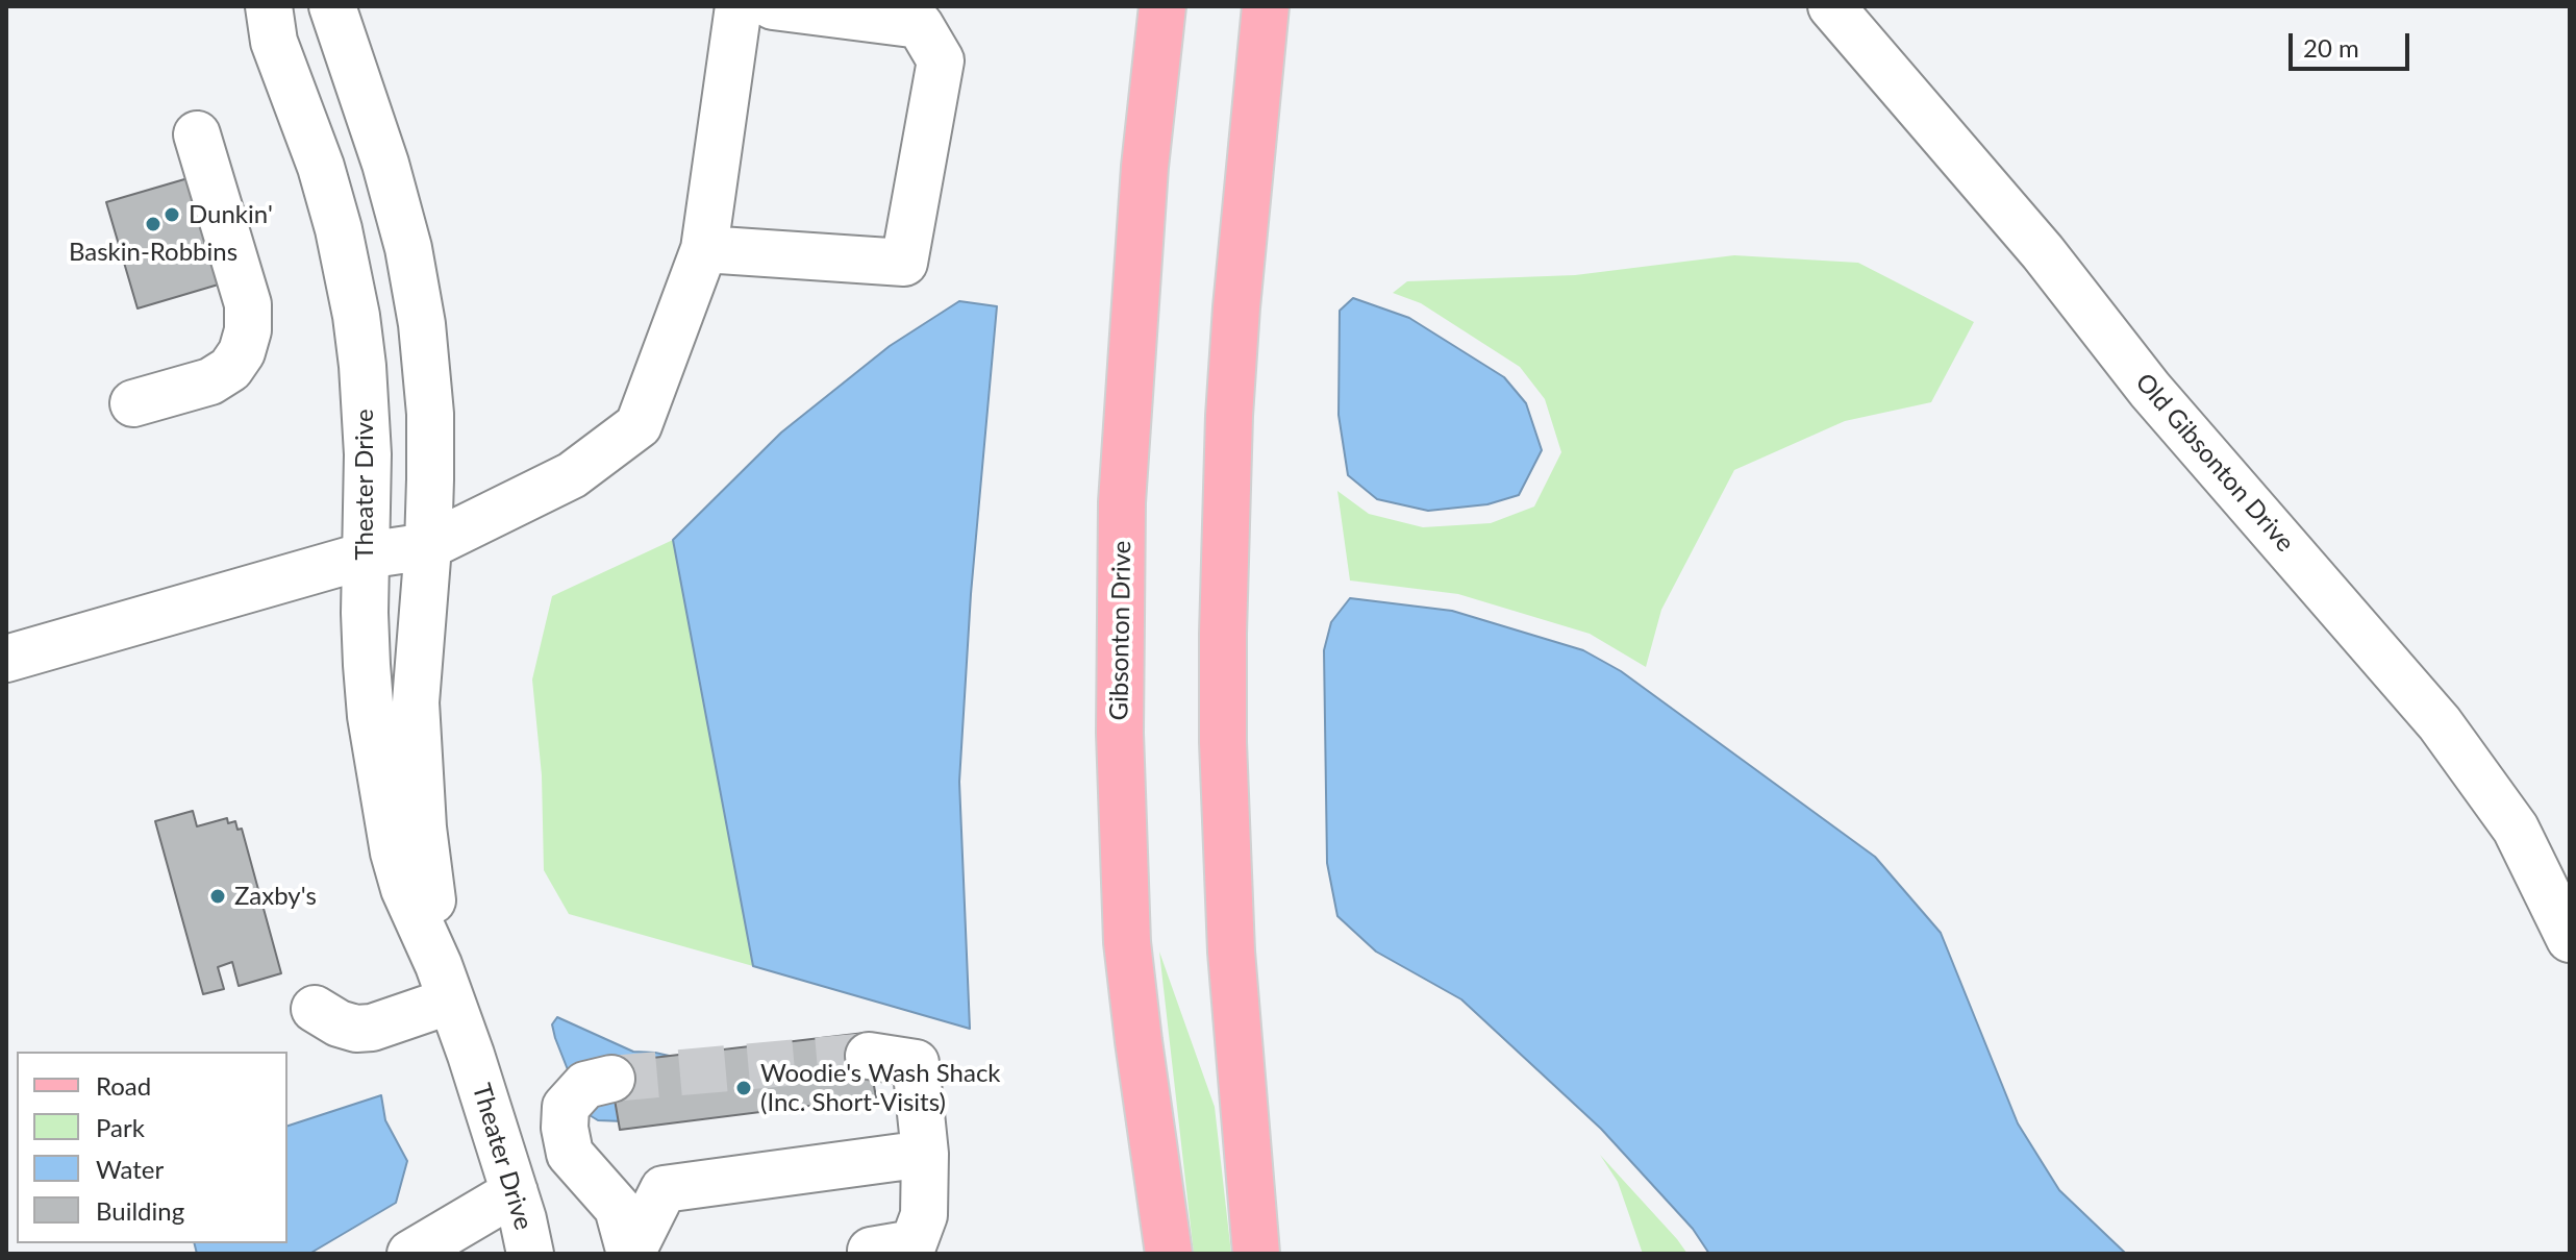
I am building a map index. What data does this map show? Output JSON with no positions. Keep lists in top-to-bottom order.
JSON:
{
  "streets": {
    "main road": ["Gibsonton Drive"],
    "street": ["Old Gibsonton Drive", "Theater Drive"]
  },
  "places": [
    "Dunkin'",
    "Baskin-Robbins",
    "Zaxby's",
    "Woodie's Wash Shack (Inc. Short-Visits)"
  ],
  "legend": [
    "Road",
    "Park",
    "Water",
    "Building"
  ],
  "scale_bar": "20 m"
}
